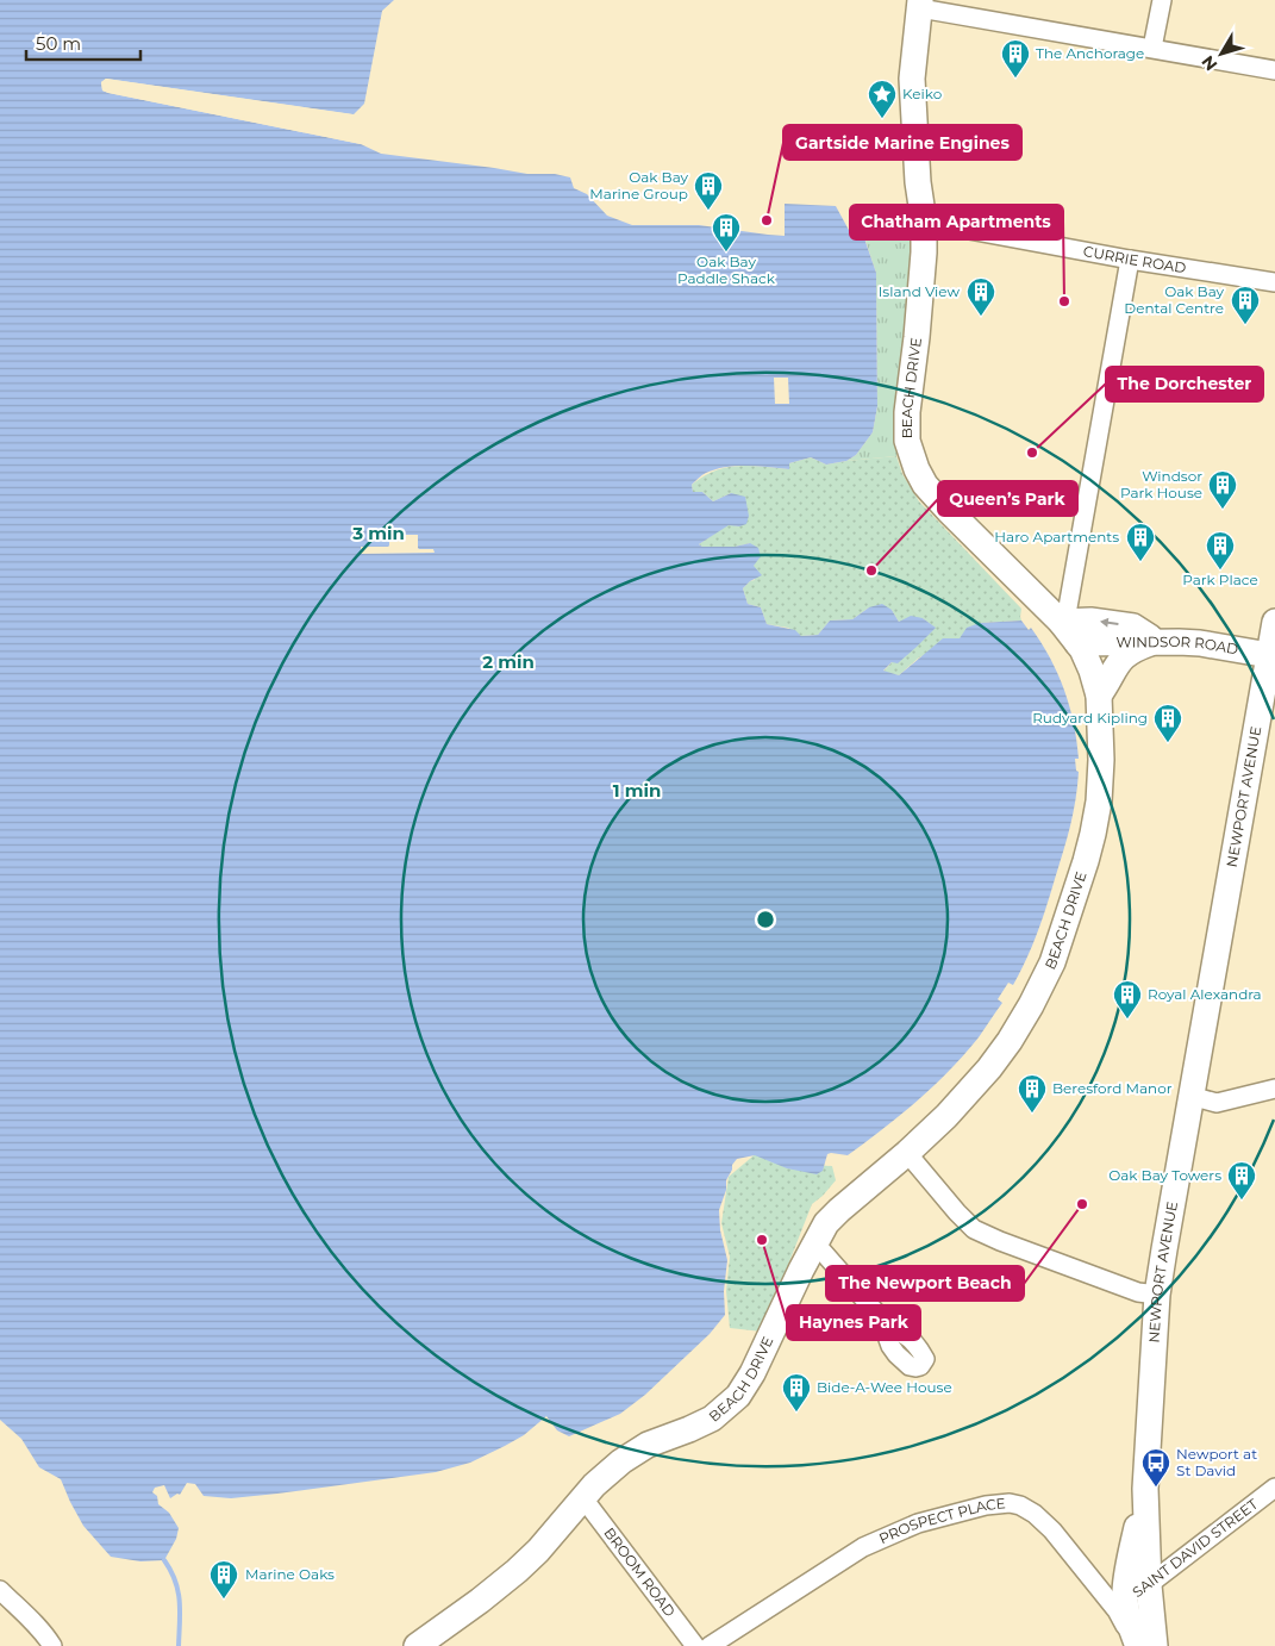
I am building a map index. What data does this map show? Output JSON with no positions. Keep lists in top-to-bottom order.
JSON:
{
  "streets": {
    "main road": ["BEACH DRIVE", "WINDSOR ROAD", "NEWPORT AVENUE"],
    "street": [
      "CURRIE ROAD",
      "PROSPECT PLACE",
      "SAINT DAVID STREET",
      "BROOM ROAD"
    ]
  },
  "crossings": [
    ["CURRIE ROAD", "BEACH DRIVE"],
    ["BEACH DRIVE", "WINDSOR ROAD"],
    ["BEACH DRIVE", "BROOM ROAD"],
    ["WINDSOR ROAD", "NEWPORT AVENUE"],
    ["NEWPORT AVENUE", "SAINT DAVID STREET"],
    ["PROSPECT PLACE", "SAINT DAVID STREET"]
  ],
  "places": {
    "building": [
      "The Anchorage",
      "Oak Bay Marine Group",
      "Oak Bay Paddle Shack",
      "Island View",
      "Oak Bay Dental Centre",
      "Windsor Park House",
      "Haro Apartments",
      "Park Place",
      "Rudyard Kipling",
      "Royal Alexandra",
      "Beresford Manor",
      "Oak Bay Towers",
      "Bide-A-Wee House",
      "Marine Oaks"
    ],
    "place": ["Keiko"],
    "other": [
      "Gartside Marine Engines",
      "Chatham Apartments",
      "The Dorchester",
      "Queen’s Park",
      "The Newport Beach",
      "Haynes Park"
    ],
    "bus stop": ["Newport at St David"]
  },
  "scale_bar": "50 m",
  "north": "bottom left",
  "rings": ["3 min", "2 min", "1 min"]
}
